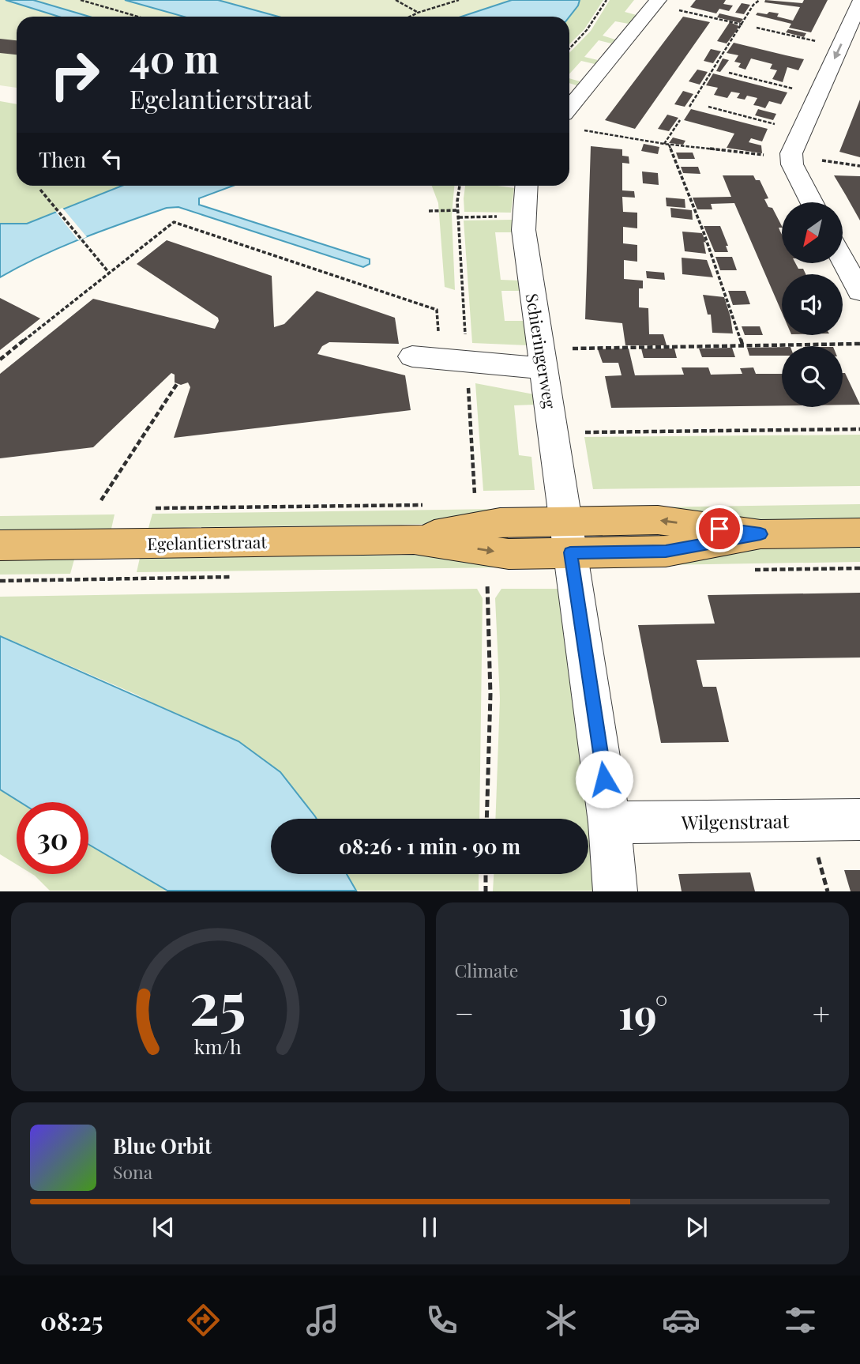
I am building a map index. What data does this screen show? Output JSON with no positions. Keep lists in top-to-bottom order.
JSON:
{
  "streets": {
    "main road": ["Egelantierstraat"],
    "street": ["Schieringerweg", "Wilgenstraat"]
  },
  "crossings": [
    ["Schieringerweg", "Egelantierstraat"],
    ["Schieringerweg", "Wilgenstraat"]
  ],
  "north": "bottom left",
  "page": {
    "turn": ["40 m", "Egelantierstraat"],
    "then": "Then",
    "limit": "30",
    "trip": "08:26 · 1 min · 90 m",
    "tile": "Climate",
    "heat": ["−", "19°", "+"],
    "song": ["Blue Orbit", "Sona"],
    "tabs": "08:25",
    "gauge": ["25", "km/h"]
  }
}
